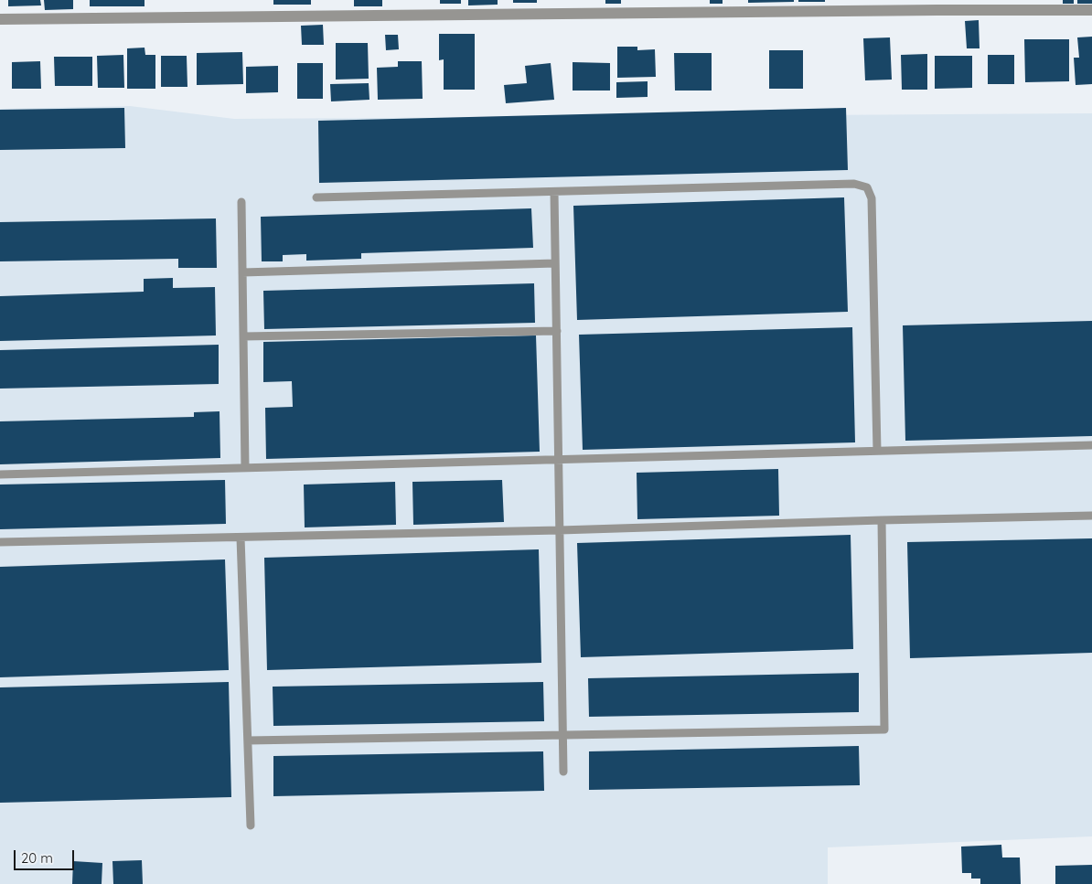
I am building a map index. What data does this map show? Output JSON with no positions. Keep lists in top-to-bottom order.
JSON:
{
  "scale_bar": "20 m"
}
